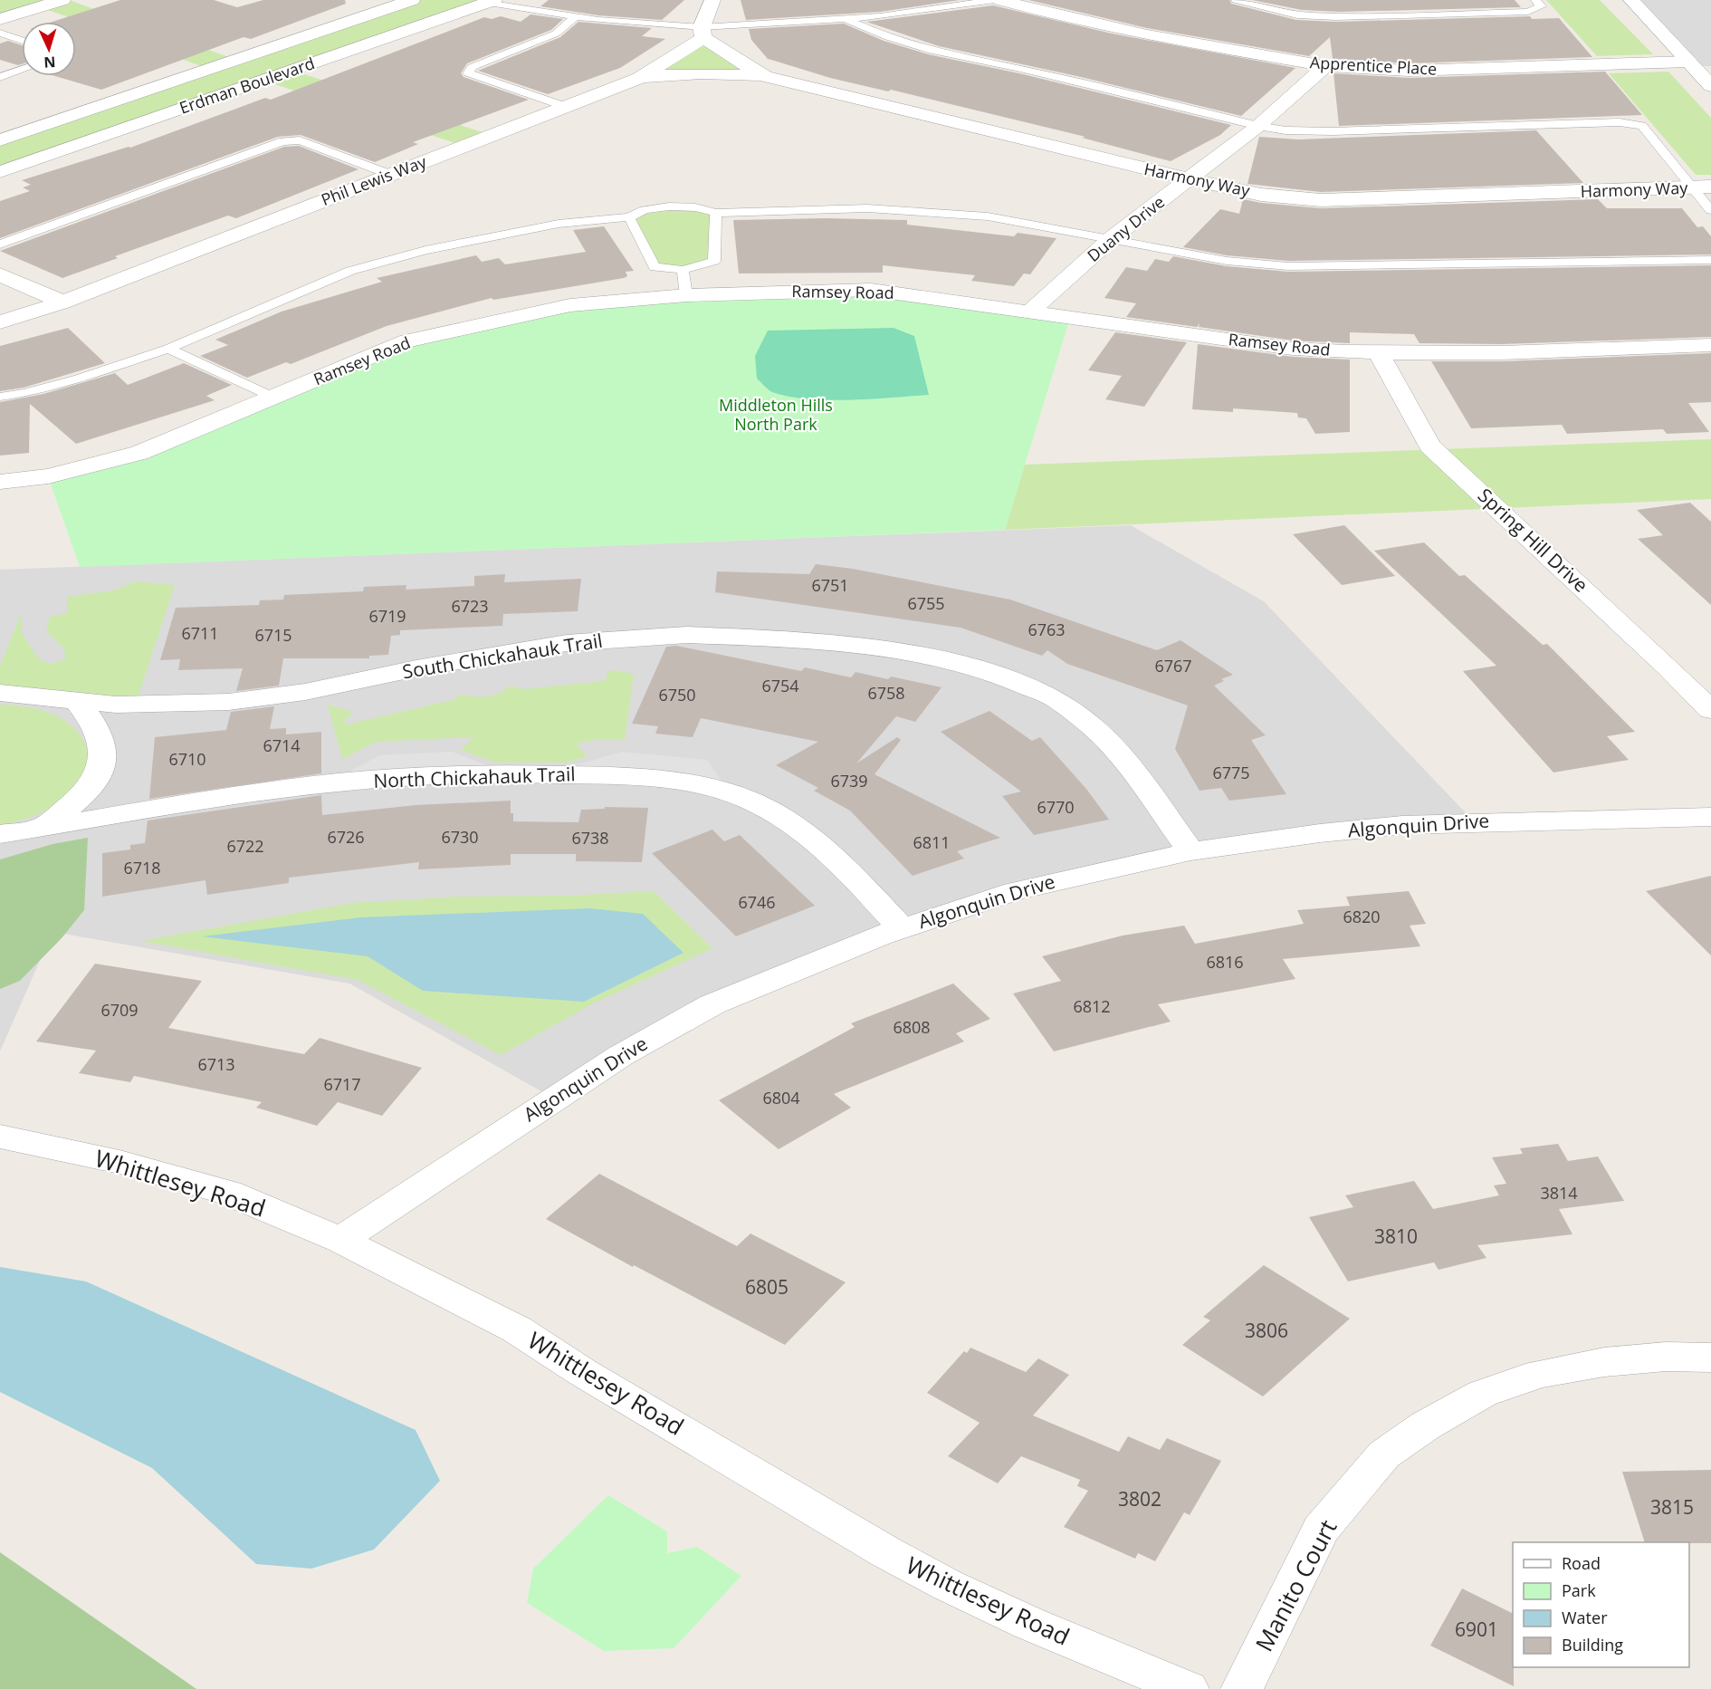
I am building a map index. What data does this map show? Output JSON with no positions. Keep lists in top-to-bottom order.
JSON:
{
  "streets": {
    "street": [
      "Apprentice Place",
      "Erdman Boulevard",
      "Harmony Way",
      "Phil Lewis Way",
      "Duany Drive",
      "Ramsey Road",
      "Spring Hill Drive",
      "South Chickahauk Trail",
      "North Chickahauk Trail",
      "Algonquin Drive",
      "Whittlesey Road",
      "Manito Court"
    ]
  },
  "crossings": [
    ["Apprentice Place", "Duany Drive"],
    ["Harmony Way", "Phil Lewis Way"],
    ["Harmony Way", "Duany Drive"],
    ["Duany Drive", "Ramsey Road"],
    ["Ramsey Road", "Spring Hill Drive"],
    ["South Chickahauk Trail", "Algonquin Drive"],
    ["North Chickahauk Trail", "Algonquin Drive"],
    ["Algonquin Drive", "Whittlesey Road"]
  ],
  "parks": ["Middleton Hills North Park"],
  "house_numbers": [
    "6751",
    "6755",
    "6723",
    "6719",
    "6763",
    "6711",
    "6715",
    "6767",
    "6754",
    "6758",
    "6750",
    "6714",
    "6710",
    "6775",
    "6739",
    "6770",
    "6726",
    "6730",
    "6738",
    "6811",
    "6722",
    "6718",
    "6746",
    "6820",
    "6816",
    "6812",
    "6709",
    "6808",
    "6713",
    "6717",
    "6804",
    "3814",
    "3810",
    "6805",
    "3806",
    "3802",
    "3815",
    "6901"
  ],
  "legend": [
    "Road",
    "Park",
    "Water",
    "Building"
  ],
  "north": "bottom"
}
